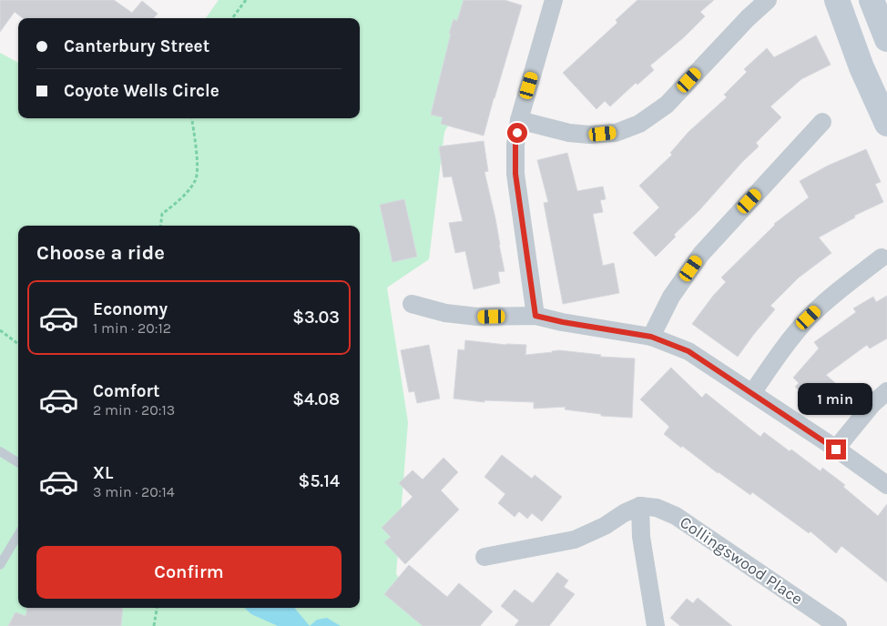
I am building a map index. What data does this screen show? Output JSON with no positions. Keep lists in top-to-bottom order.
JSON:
{
  "streets": {
    "street": ["Collingswood Place"]
  },
  "page": {
    "banner": ["Canterbury Street", "Coyote Wells Circle"],
    "heading": "Choose a ride",
    "list": [
      {
        "name": "Economy",
        "note": "1 min · 20:12",
        "value": "$3.03"
      },
      {
        "name": "Comfort",
        "note": "2 min · 20:13",
        "value": "$4.08"
      },
      {
        "name": "XL",
        "note": "3 min · 20:14",
        "value": "$5.14"
      }
    ],
    "bubble": "1 min",
    "buttons": "Confirm"
  }
}
